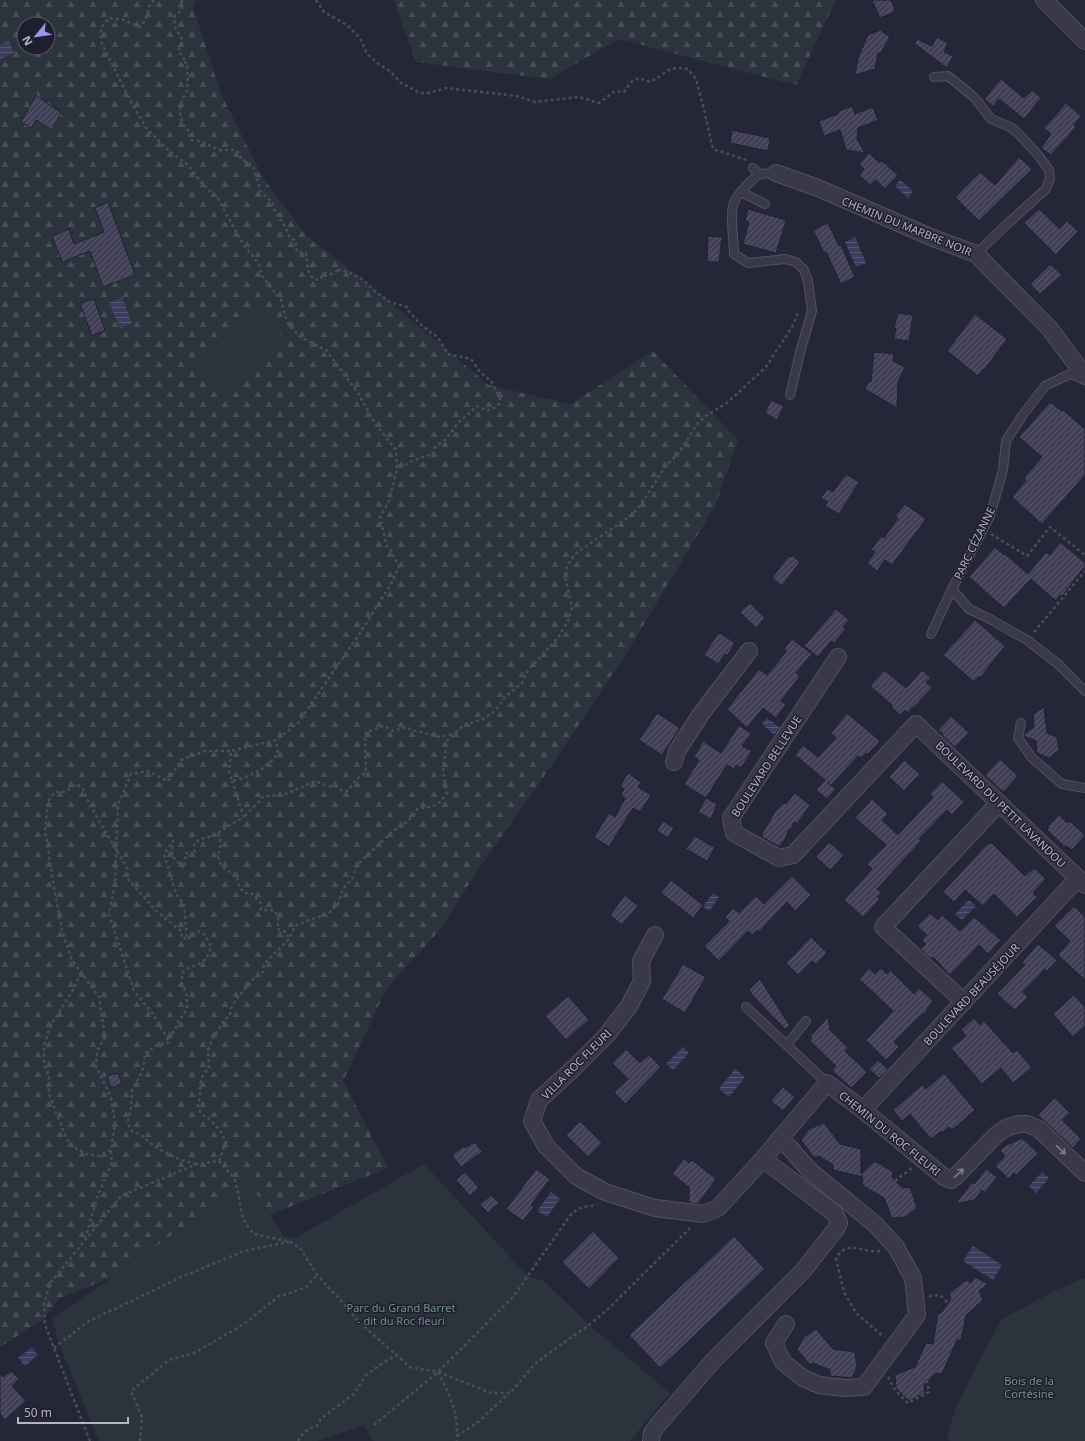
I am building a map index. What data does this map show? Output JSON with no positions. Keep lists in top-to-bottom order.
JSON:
{
  "streets": {
    "street": [
      "CHEMIN DU MARBRE NOIR",
      "BOULEVARD BELLEVUE",
      "BOULEVARD DU PETIT LAVANDOU",
      "BOULEVARD BEAUSÉJOUR",
      "VILLA ROC FLEURI",
      "CHEMIN DU ROC FLEURI"
    ],
    "lane": ["PARC CÉZANNE"]
  },
  "crossings": [
    ["BOULEVARD BELLEVUE", "BOULEVARD DU PETIT LAVANDOU"],
    ["BOULEVARD DU PETIT LAVANDOU", "BOULEVARD BEAUSÉJOUR"],
    ["BOULEVARD BEAUSÉJOUR", "CHEMIN DU ROC FLEURI"]
  ],
  "parks": ["Parc du Grand Barret - dit du Roc fleuri", "Bois de la Cortésine"],
  "scale_bar": "50 m",
  "north": "bottom left"
}
